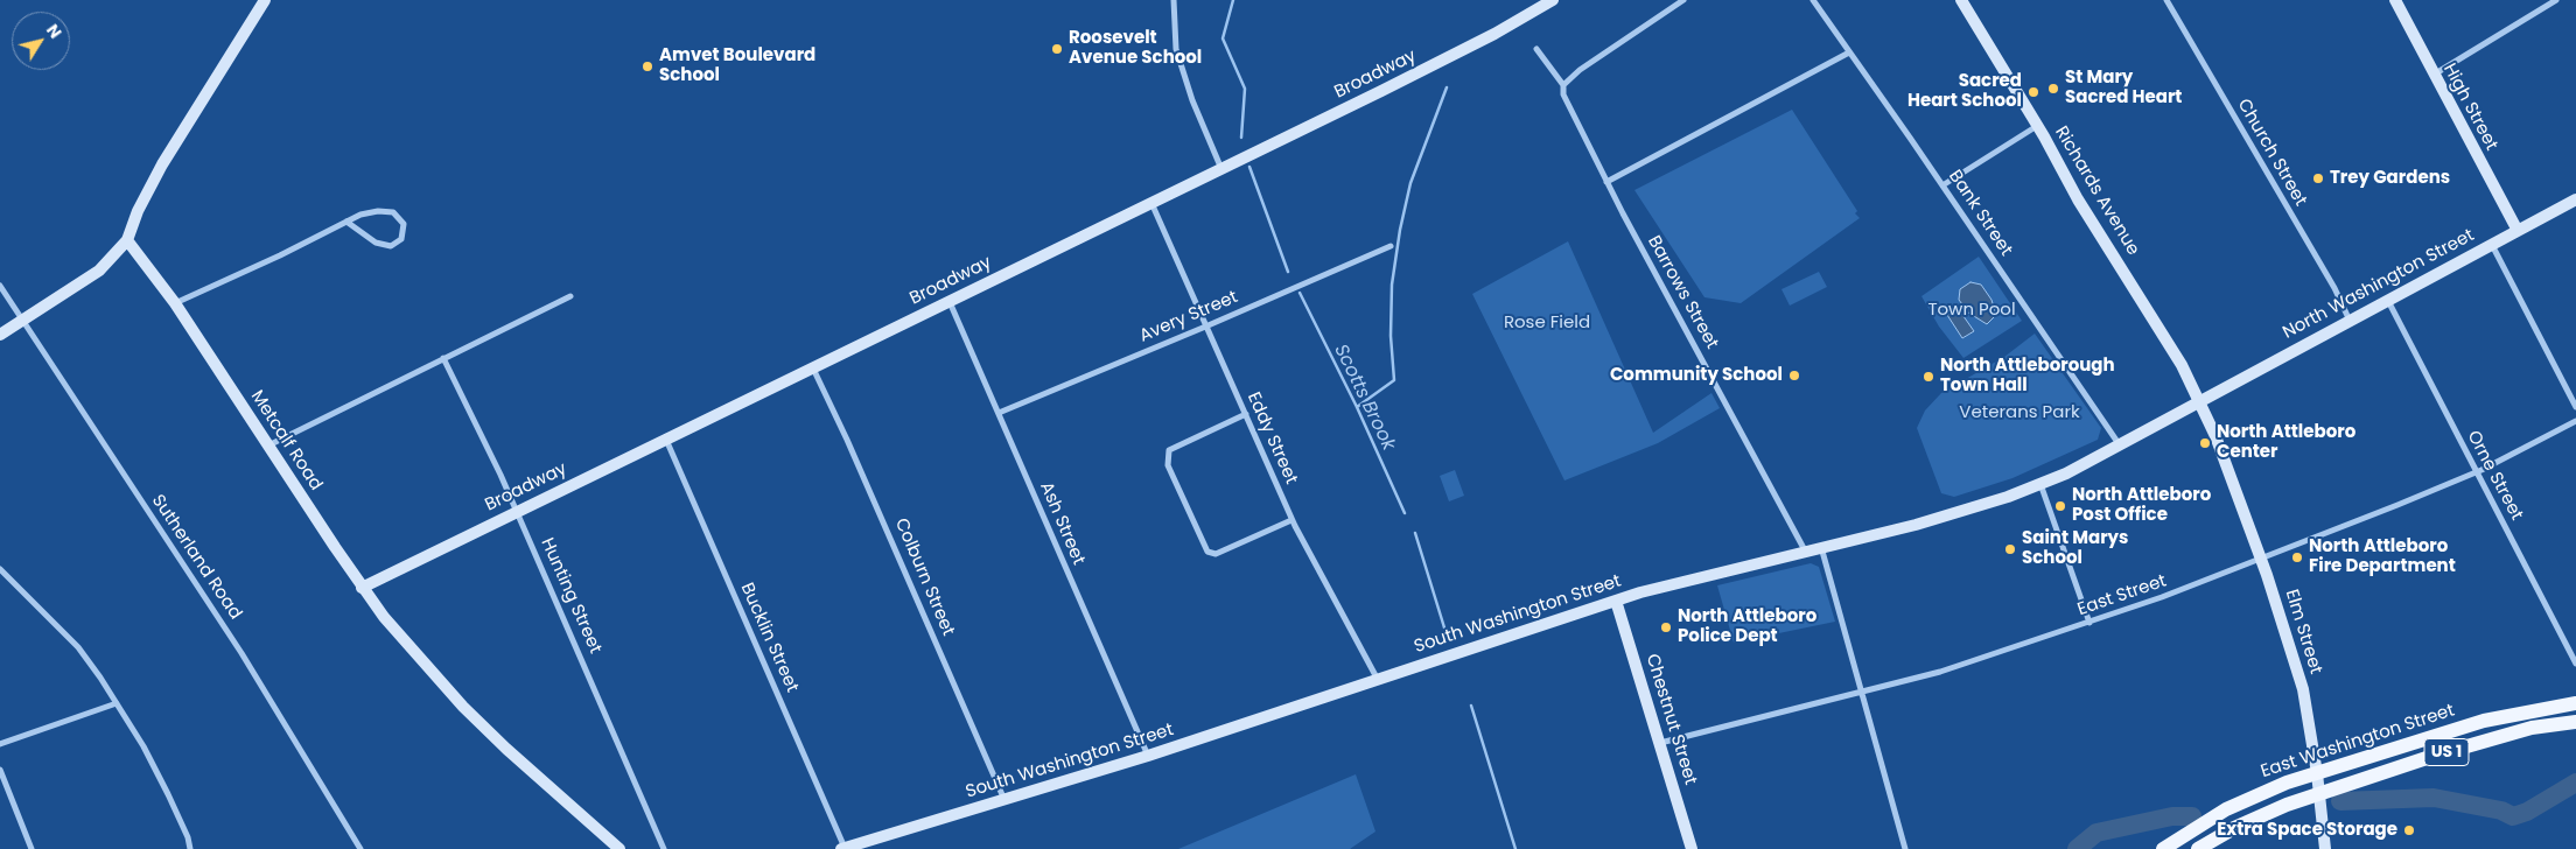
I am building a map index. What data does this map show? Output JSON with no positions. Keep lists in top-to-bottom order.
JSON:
{
  "streets": {
    "main road": ["East Washington Street", "US 1"],
    "street": [
      "Broadway",
      "High Street",
      "Church Street",
      "Richards Avenue",
      "Bank Street",
      "North Washington Street",
      "Barrows Street",
      "Avery Street",
      "Eddy Street",
      "Metcalf Road",
      "Orne Street",
      "Ash Street",
      "Sutherland Road",
      "Colburn Street",
      "Hunting Street",
      "East Street",
      "South Washington Street",
      "Elm Street",
      "Bucklin Street",
      "Chestnut Street"
    ]
  },
  "crossings": [
    ["Broadway", "Eddy Street"],
    ["Broadway", "Metcalf Road"],
    ["Broadway", "Ash Street"],
    ["Broadway", "Colburn Street"],
    ["Broadway", "Hunting Street"],
    ["Broadway", "Bucklin Street"],
    ["High Street", "North Washington Street"],
    ["Church Street", "North Washington Street"],
    ["Richards Avenue", "North Washington Street"],
    ["Richards Avenue", "South Washington Street"],
    ["Richards Avenue", "Elm Street"],
    ["Bank Street", "South Washington Street"],
    ["North Washington Street", "Orne Street"],
    ["North Washington Street", "South Washington Street"],
    ["North Washington Street", "Elm Street"],
    ["Barrows Street", "South Washington Street"],
    ["Avery Street", "Eddy Street"],
    ["Avery Street", "Ash Street"],
    ["Eddy Street", "South Washington Street"],
    ["Orne Street", "East Street"],
    ["Ash Street", "South Washington Street"],
    ["Colburn Street", "South Washington Street"],
    ["East Street", "Elm Street"],
    ["East Street", "Chestnut Street"],
    ["South Washington Street", "Elm Street"],
    ["South Washington Street", "Bucklin Street"],
    ["South Washington Street", "Chestnut Street"],
    ["Elm Street", "East Washington Street"]
  ],
  "water": ["Scotts Brook"],
  "parks": ["Town Pool", "Rose Field", "Veterans Park"],
  "places": [
    "Roosevelt Avenue School",
    "Amvet Boulevard School",
    "St Mary Sacred Heart",
    "Sacred Heart School",
    "Trey Gardens",
    "Community School",
    "North Attleborough Town Hall",
    "North Attleboro Center",
    "North Attleboro Post Office",
    "Saint Marys School",
    "North Attleboro Fire Department",
    "North Attleboro Police Dept",
    "Extra Space Storage"
  ],
  "north": "top right"
}
